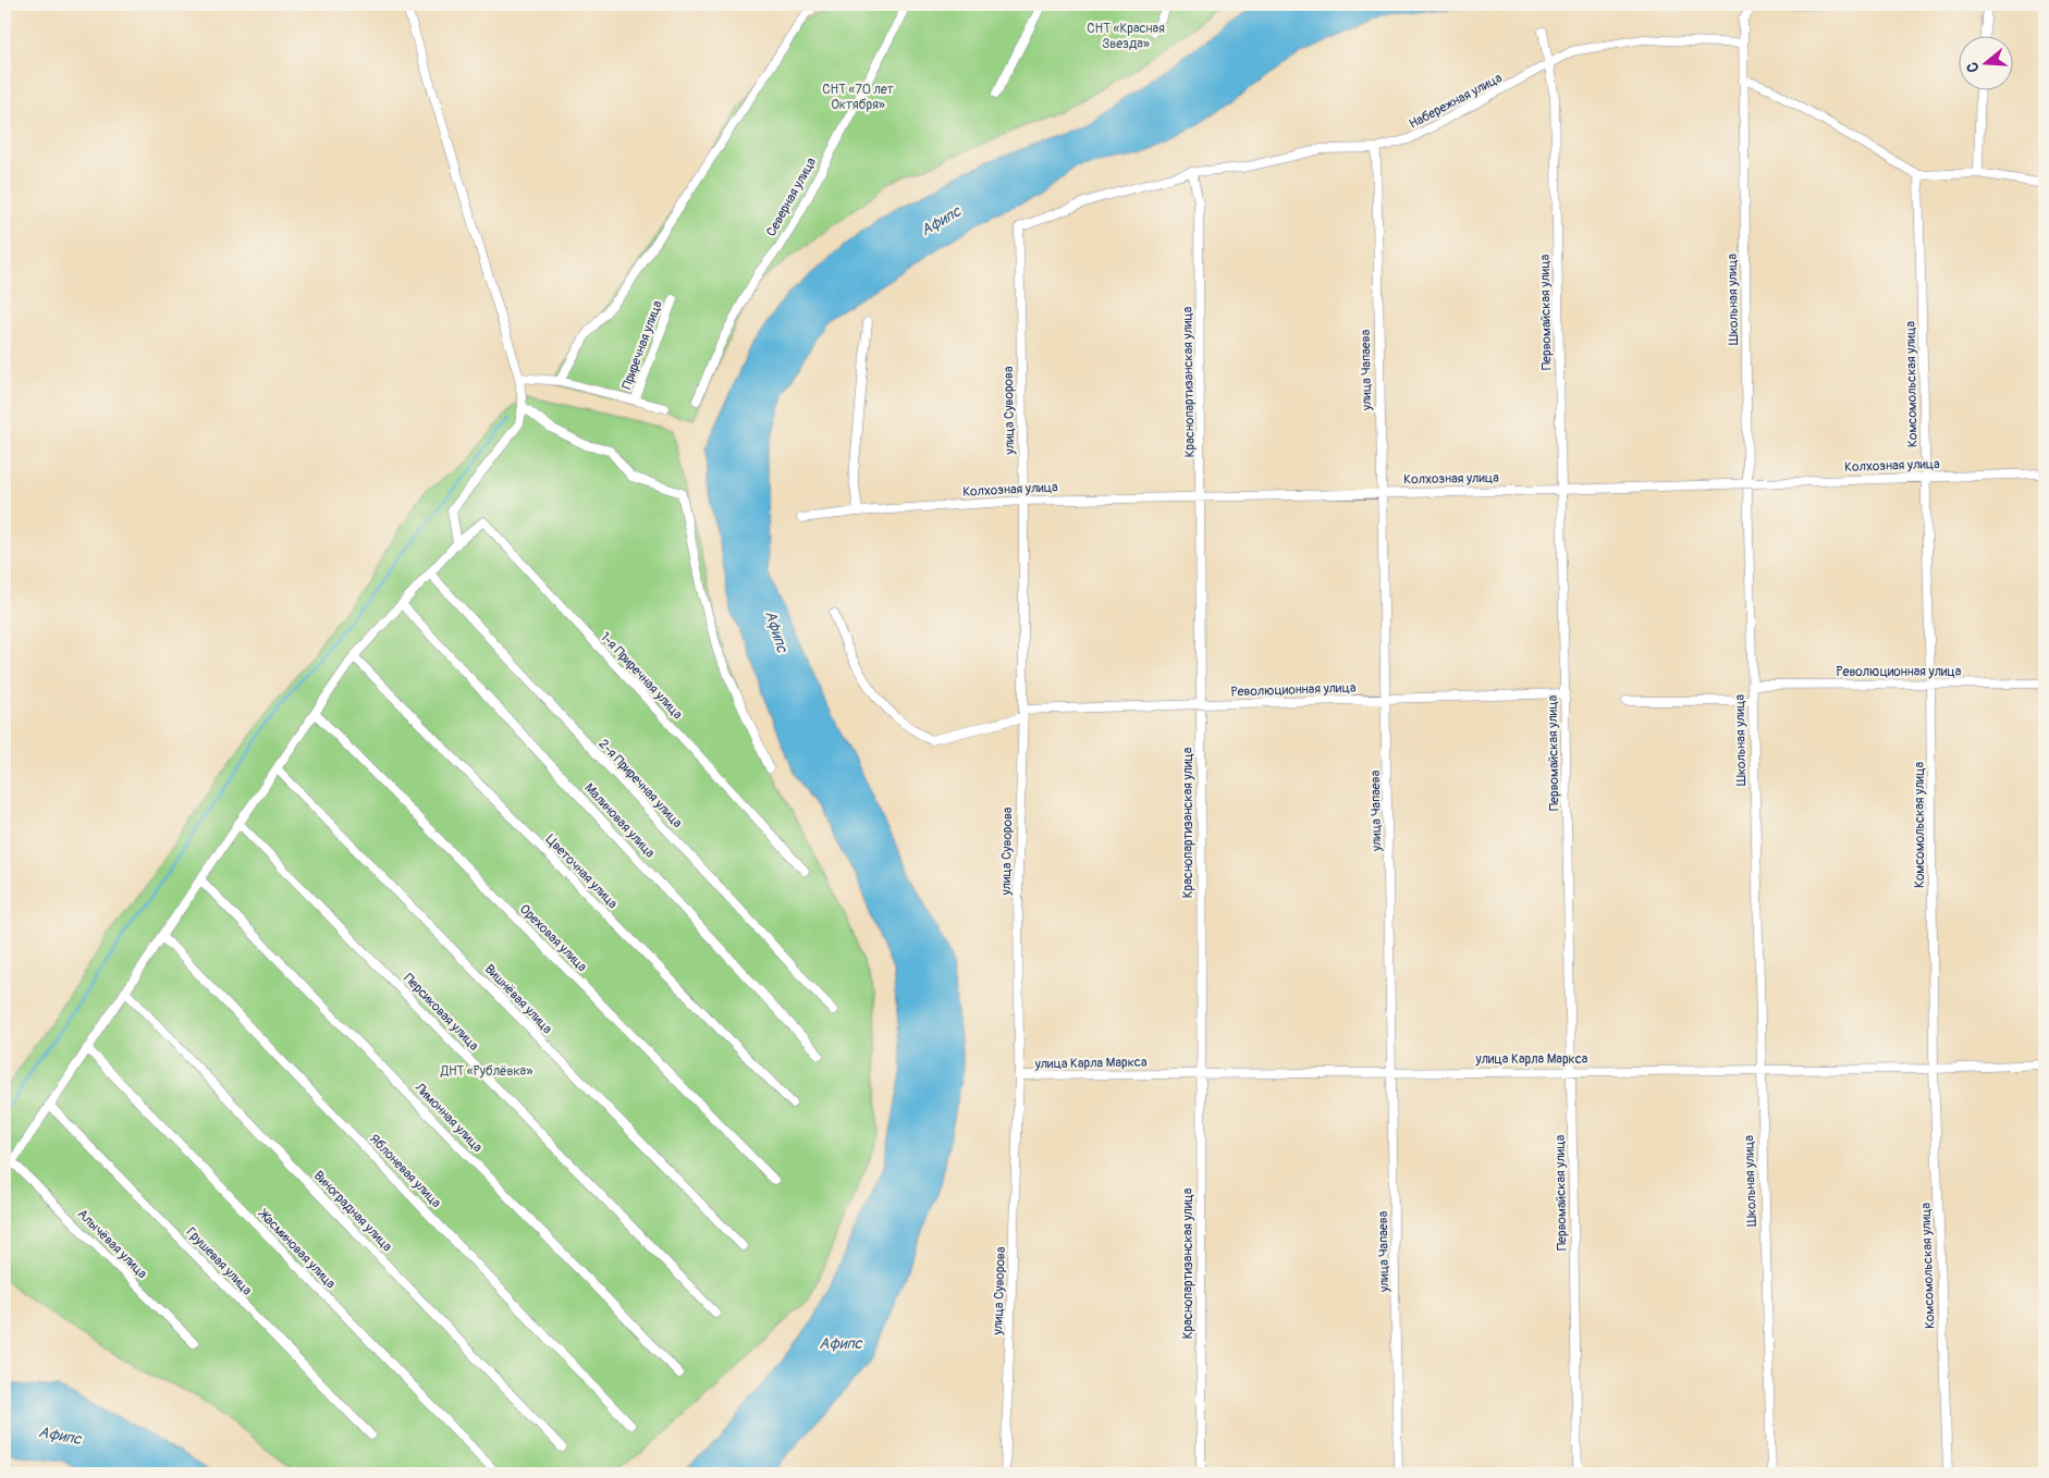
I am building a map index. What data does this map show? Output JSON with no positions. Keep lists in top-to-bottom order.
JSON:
{
  "streets": {
    "street": [
      "Набережная улица",
      "Северная улица",
      "Школьная улица",
      "Первомайская улица",
      "Приречная улица",
      "улица Чапаева",
      "Краснопартизанская улица",
      "Комсомольская улица",
      "улица Суворова",
      "Колхозная улица",
      "Революционная улица",
      "1-я Приречная улица",
      "2-я Приречная улица",
      "Малиновая улица",
      "Цветочная улица",
      "Ореховая улица",
      "Вишнёвая улица",
      "Персиковая улица",
      "улица Карла Маркса",
      "Лимонная улица",
      "Яблоневая улица",
      "Виноградная улица",
      "Алычёвая улица",
      "Жасминовая улица",
      "Грушевая улица"
    ]
  },
  "crossings": [
    ["Набережная улица", "Школьная улица"],
    ["Набережная улица", "Первомайская улица"],
    ["Набережная улица", "улица Чапаева"],
    ["Набережная улица", "Краснопартизанская улица"],
    ["Набережная улица", "улица Суворова"],
    ["Школьная улица", "Колхозная улица"],
    ["Школьная улица", "Революционная улица"],
    ["Школьная улица", "улица Карла Маркса"],
    ["Первомайская улица", "Колхозная улица"],
    ["Первомайская улица", "Революционная улица"],
    ["Первомайская улица", "улица Карла Маркса"],
    ["улица Чапаева", "Колхозная улица"],
    ["улица Чапаева", "Революционная улица"],
    ["улица Чапаева", "улица Карла Маркса"],
    ["Краснопартизанская улица", "Колхозная улица"],
    ["Краснопартизанская улица", "Революционная улица"],
    ["Краснопартизанская улица", "улица Карла Маркса"],
    ["Комсомольская улица", "Колхозная улица"],
    ["Комсомольская улица", "Революционная улица"],
    ["Комсомольская улица", "улица Карла Маркса"],
    ["улица Суворова", "Колхозная улица"],
    ["улица Суворова", "Революционная улица"],
    ["улица Суворова", "улица Карла Маркса"]
  ],
  "water": ["Афипс"],
  "parks": ["СНТ «Красная Звезда»", "СНТ «70 лет Октября»", "ДНТ «Рублёвка»"],
  "north": "left"
}
